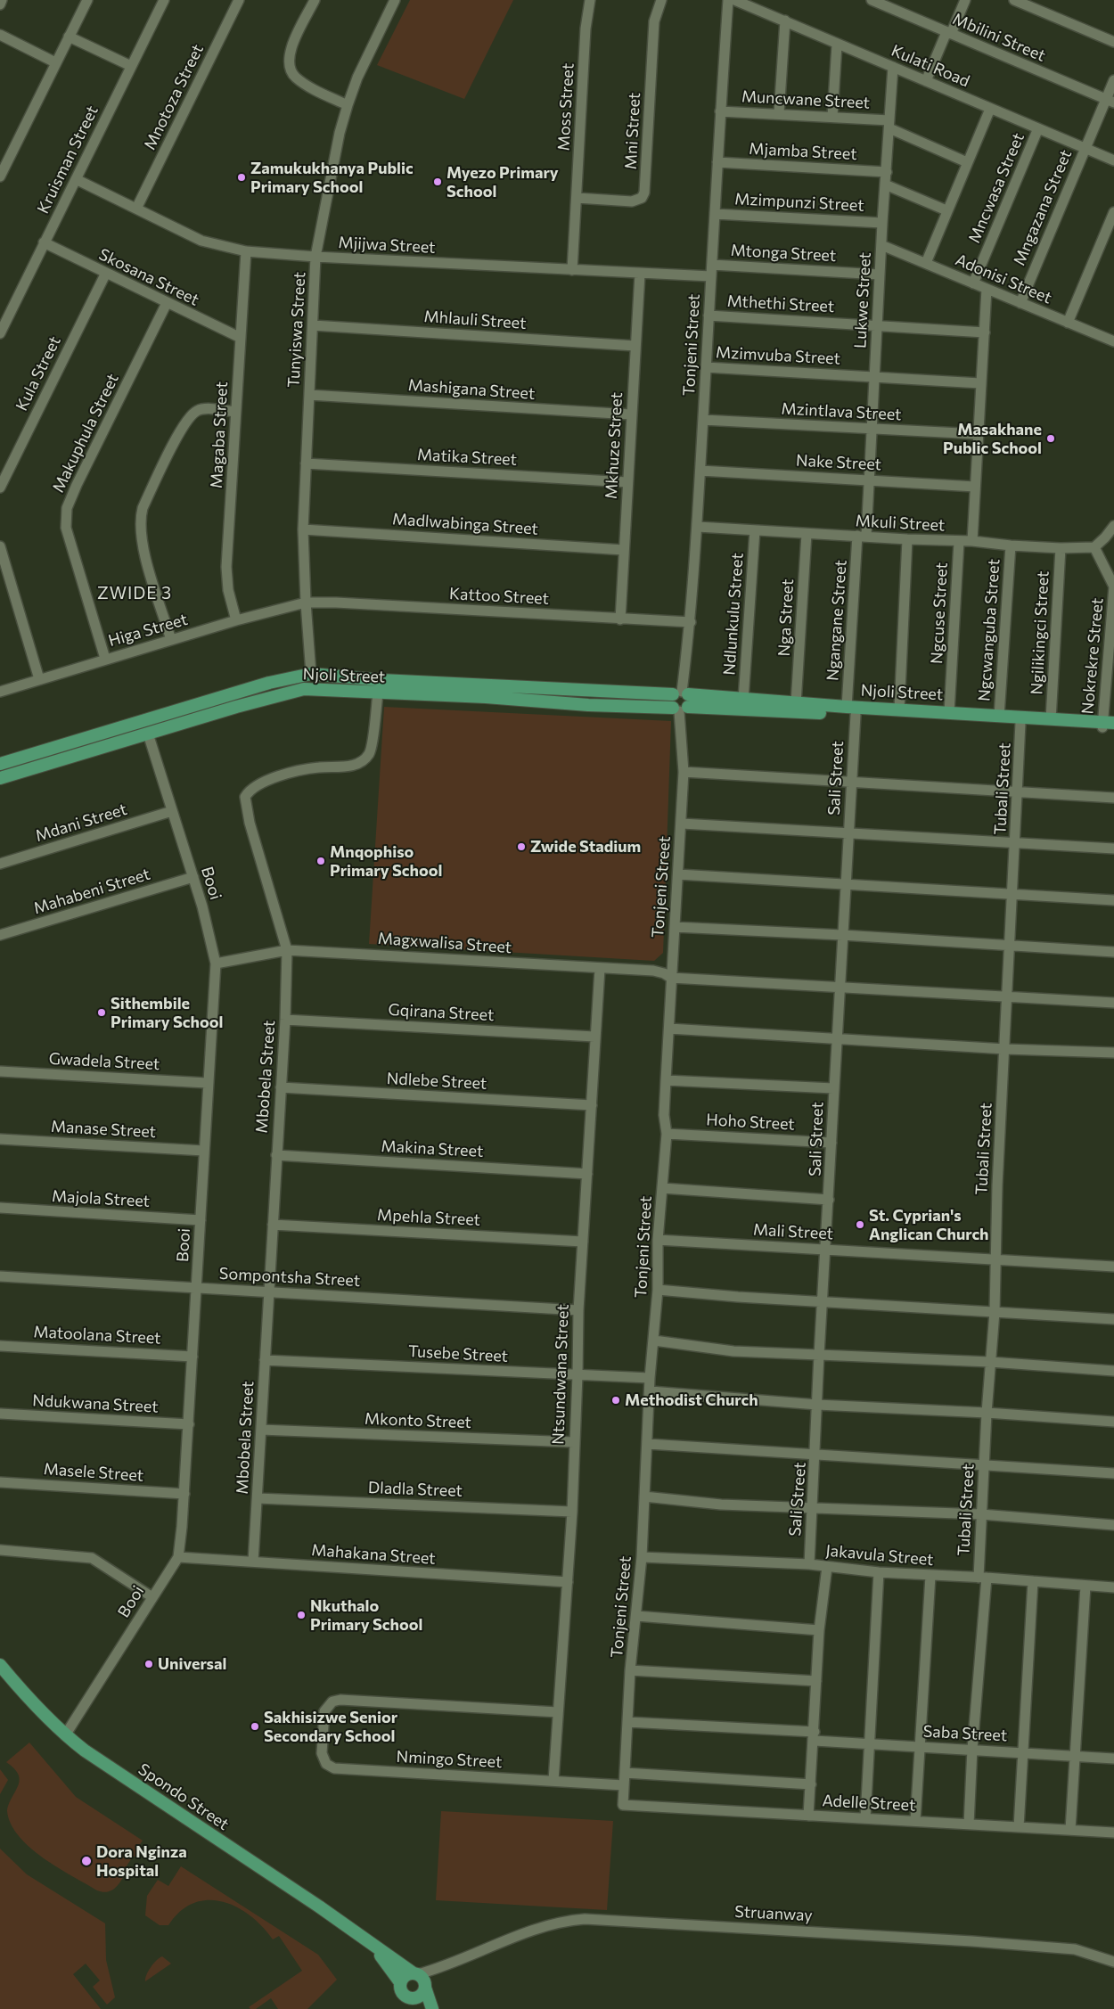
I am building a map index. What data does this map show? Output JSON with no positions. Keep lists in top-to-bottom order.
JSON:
{
  "streets": {
    "main road": ["Njoli Street", "Spondo Street"],
    "street": [
      "Mbilini Street",
      "Kulati Road",
      "Mnotoza Street",
      "Muncwane Street",
      "Moss Street",
      "Mni Street",
      "Mjamba Street",
      "Kruisman Street",
      "Mncwasa Street",
      "Mzimpunzi Street",
      "Mngazana Street",
      "Mjijwa Street",
      "Mtonga Street",
      "Skosana Street",
      "Adonisi Street",
      "Lukwe Street",
      "Mthethi Street",
      "Mhlauli Street",
      "Tunyiswa Street",
      "Tonjeni Street",
      "Mzimvuba Street",
      "Kula Street",
      "Mashigana Street",
      "Mzintlava Street",
      "Makuphula Street",
      "Magaba Street",
      "Mkhuze Street",
      "Matika Street",
      "Nake Street",
      "Mkuli Street",
      "Madlwabinga Street",
      "Kattoo Street",
      "Ngcuse Street",
      "Ndlunkulu Street",
      "Nga Street",
      "Ngangane Street",
      "Higa Street",
      "Ngcwanguba Street",
      "Ngilikingci Street",
      "Nokrekre Street",
      "Sali Street",
      "Tubali Street",
      "Mdani Street",
      "Booi",
      "Mahabeni Street",
      "Magxwalisa Street",
      "Gqirana Street",
      "Gwadela Street",
      "Mbobela Street",
      "Ndlebe Street",
      "Hoho Street",
      "Manase Street",
      "Makina Street",
      "Majola Street",
      "Mpehla Street",
      "Mali Street",
      "Sompontsha Street",
      "Matoolana Street",
      "Tusebe Street",
      "Ntsundwana Street",
      "Ndukwana Street",
      "Mkonto Street",
      "Masele Street",
      "Dladla Street",
      "Mahakana Street",
      "Jakavula Street",
      "Saba Street",
      "Nmingo Street",
      "Adelle Street",
      "Struanway"
    ]
  },
  "crossings": [
    ["Mbilini Street", "Mngazana Street"],
    ["Kulati Road", "Mncwasa Street"],
    ["Kulati Road", "Mngazana Street"],
    ["Kulati Road", "Lukwe Street"],
    ["Mnotoza Street", "Mjijwa Street"],
    ["Muncwane Street", "Lukwe Street"],
    ["Muncwane Street", "Tonjeni Street"],
    ["Moss Street", "Mni Street"],
    ["Moss Street", "Mjijwa Street"],
    ["Mjamba Street", "Lukwe Street"],
    ["Mjamba Street", "Tonjeni Street"],
    ["Kruisman Street", "Mjijwa Street"],
    ["Kruisman Street", "Skosana Street"],
    ["Mncwasa Street", "Adonisi Street"],
    ["Mzimpunzi Street", "Lukwe Street"],
    ["Mzimpunzi Street", "Tonjeni Street"],
    ["Mngazana Street", "Adonisi Street"],
    ["Mjijwa Street", "Tunyiswa Street"],
    ["Mjijwa Street", "Tonjeni Street"],
    ["Mjijwa Street", "Magaba Street"],
    ["Mjijwa Street", "Mkhuze Street"],
    ["Mtonga Street", "Lukwe Street"],
    ["Mtonga Street", "Tonjeni Street"],
    ["Skosana Street", "Kula Street"],
    ["Skosana Street", "Makuphula Street"],
    ["Skosana Street", "Magaba Street"],
    ["Adonisi Street", "Lukwe Street"],
    ["Lukwe Street", "Mthethi Street"],
    ["Lukwe Street", "Mzimvuba Street"],
    ["Lukwe Street", "Mzintlava Street"],
    ["Lukwe Street", "Nake Street"],
    ["Lukwe Street", "Mkuli Street"],
    ["Lukwe Street", "Ngangane Street"],
    ["Mthethi Street", "Tonjeni Street"],
    ["Mhlauli Street", "Tunyiswa Street"],
    ["Mhlauli Street", "Mkhuze Street"],
    ["Tunyiswa Street", "Mashigana Street"],
    ["Tunyiswa Street", "Matika Street"],
    ["Tunyiswa Street", "Madlwabinga Street"],
    ["Tunyiswa Street", "Kattoo Street"],
    ["Tunyiswa Street", "Higa Street"],
    ["Tunyiswa Street", "Njoli Street"],
    ["Tonjeni Street", "Mzimvuba Street"],
    ["Tonjeni Street", "Mzintlava Street"],
    ["Tonjeni Street", "Nake Street"],
    ["Tonjeni Street", "Mkuli Street"],
    ["Tonjeni Street", "Kattoo Street"],
    ["Tonjeni Street", "Njoli Street"],
    ["Tonjeni Street", "Magxwalisa Street"],
    ["Tonjeni Street", "Hoho Street"],
    ["Tonjeni Street", "Mali Street"],
    ["Tonjeni Street", "Tusebe Street"],
    ["Tonjeni Street", "Jakavula Street"],
    ["Tonjeni Street", "Saba Street"],
    ["Tonjeni Street", "Nmingo Street"],
    ["Tonjeni Street", "Adelle Street"],
    ["Mashigana Street", "Mkhuze Street"],
    ["Makuphula Street", "Higa Street"],
    ["Magaba Street", "Higa Street"],
    ["Mkhuze Street", "Matika Street"],
    ["Mkhuze Street", "Madlwabinga Street"],
    ["Mkhuze Street", "Kattoo Street"],
    ["Mkuli Street", "Ngcuse Street"],
    ["Mkuli Street", "Ndlunkulu Street"],
    ["Mkuli Street", "Nga Street"],
    ["Mkuli Street", "Ngangane Street"],
    ["Mkuli Street", "Ngcwanguba Street"],
    ["Mkuli Street", "Ngilikingci Street"],
    ["Mkuli Street", "Nokrekre Street"],
    ["Kattoo Street", "Higa Street"],
    ["Ngcuse Street", "Njoli Street"],
    ["Ndlunkulu Street", "Njoli Street"],
    ["Nga Street", "Njoli Street"],
    ["Ngangane Street", "Njoli Street"],
    ["Ngangane Street", "Sali Street"],
    ["Ngcwanguba Street", "Njoli Street"],
    ["Ngilikingci Street", "Njoli Street"],
    ["Nokrekre Street", "Njoli Street"],
    ["Njoli Street", "Sali Street"],
    ["Njoli Street", "Tubali Street"],
    ["Njoli Street", "Booi"],
    ["Njoli Street", "Mbobela Street"],
    ["Sali Street", "Magxwalisa Street"],
    ["Sali Street", "Hoho Street"],
    ["Sali Street", "Mali Street"],
    ["Sali Street", "Jakavula Street"],
    ["Tubali Street", "Magxwalisa Street"],
    ["Tubali Street", "Mali Street"],
    ["Tubali Street", "Jakavula Street"],
    ["Tubali Street", "Saba Street"],
    ["Tubali Street", "Adelle Street"],
    ["Mdani Street", "Booi"],
    ["Booi", "Mahabeni Street"],
    ["Booi", "Magxwalisa Street"],
    ["Booi", "Gwadela Street"],
    ["Booi", "Manase Street"],
    ["Booi", "Majola Street"],
    ["Booi", "Sompontsha Street"],
    ["Booi", "Matoolana Street"],
    ["Booi", "Ndukwana Street"],
    ["Booi", "Masele Street"],
    ["Booi", "Mahakana Street"],
    ["Booi", "Spondo Street"],
    ["Magxwalisa Street", "Mbobela Street"],
    ["Magxwalisa Street", "Ntsundwana Street"],
    ["Gqirana Street", "Mbobela Street"],
    ["Gqirana Street", "Ntsundwana Street"],
    ["Mbobela Street", "Ndlebe Street"],
    ["Mbobela Street", "Makina Street"],
    ["Mbobela Street", "Mpehla Street"],
    ["Mbobela Street", "Sompontsha Street"],
    ["Mbobela Street", "Tusebe Street"],
    ["Mbobela Street", "Mkonto Street"],
    ["Mbobela Street", "Dladla Street"],
    ["Mbobela Street", "Mahakana Street"],
    ["Ndlebe Street", "Ntsundwana Street"],
    ["Makina Street", "Ntsundwana Street"],
    ["Mpehla Street", "Ntsundwana Street"],
    ["Sompontsha Street", "Ntsundwana Street"],
    ["Tusebe Street", "Ntsundwana Street"],
    ["Ntsundwana Street", "Mkonto Street"],
    ["Ntsundwana Street", "Dladla Street"],
    ["Ntsundwana Street", "Mahakana Street"],
    ["Ntsundwana Street", "Nmingo Street"],
    ["Spondo Street", "Struanway"]
  ],
  "districts": ["ZWIDE 3"],
  "places": [
    "Zamukukhanya Public Primary School",
    "Myezo Primary School",
    "Masakhane Public School",
    "Zwide Stadium",
    "Mnqophiso Primary School",
    "Sithembile Primary School",
    "St. Cyprian's Anglican Church",
    "Methodist Church",
    "Nkuthalo Primary School",
    "Universal",
    "Sakhisizwe Senior Secondary School",
    "Dora Nginza Hospital"
  ]
}
